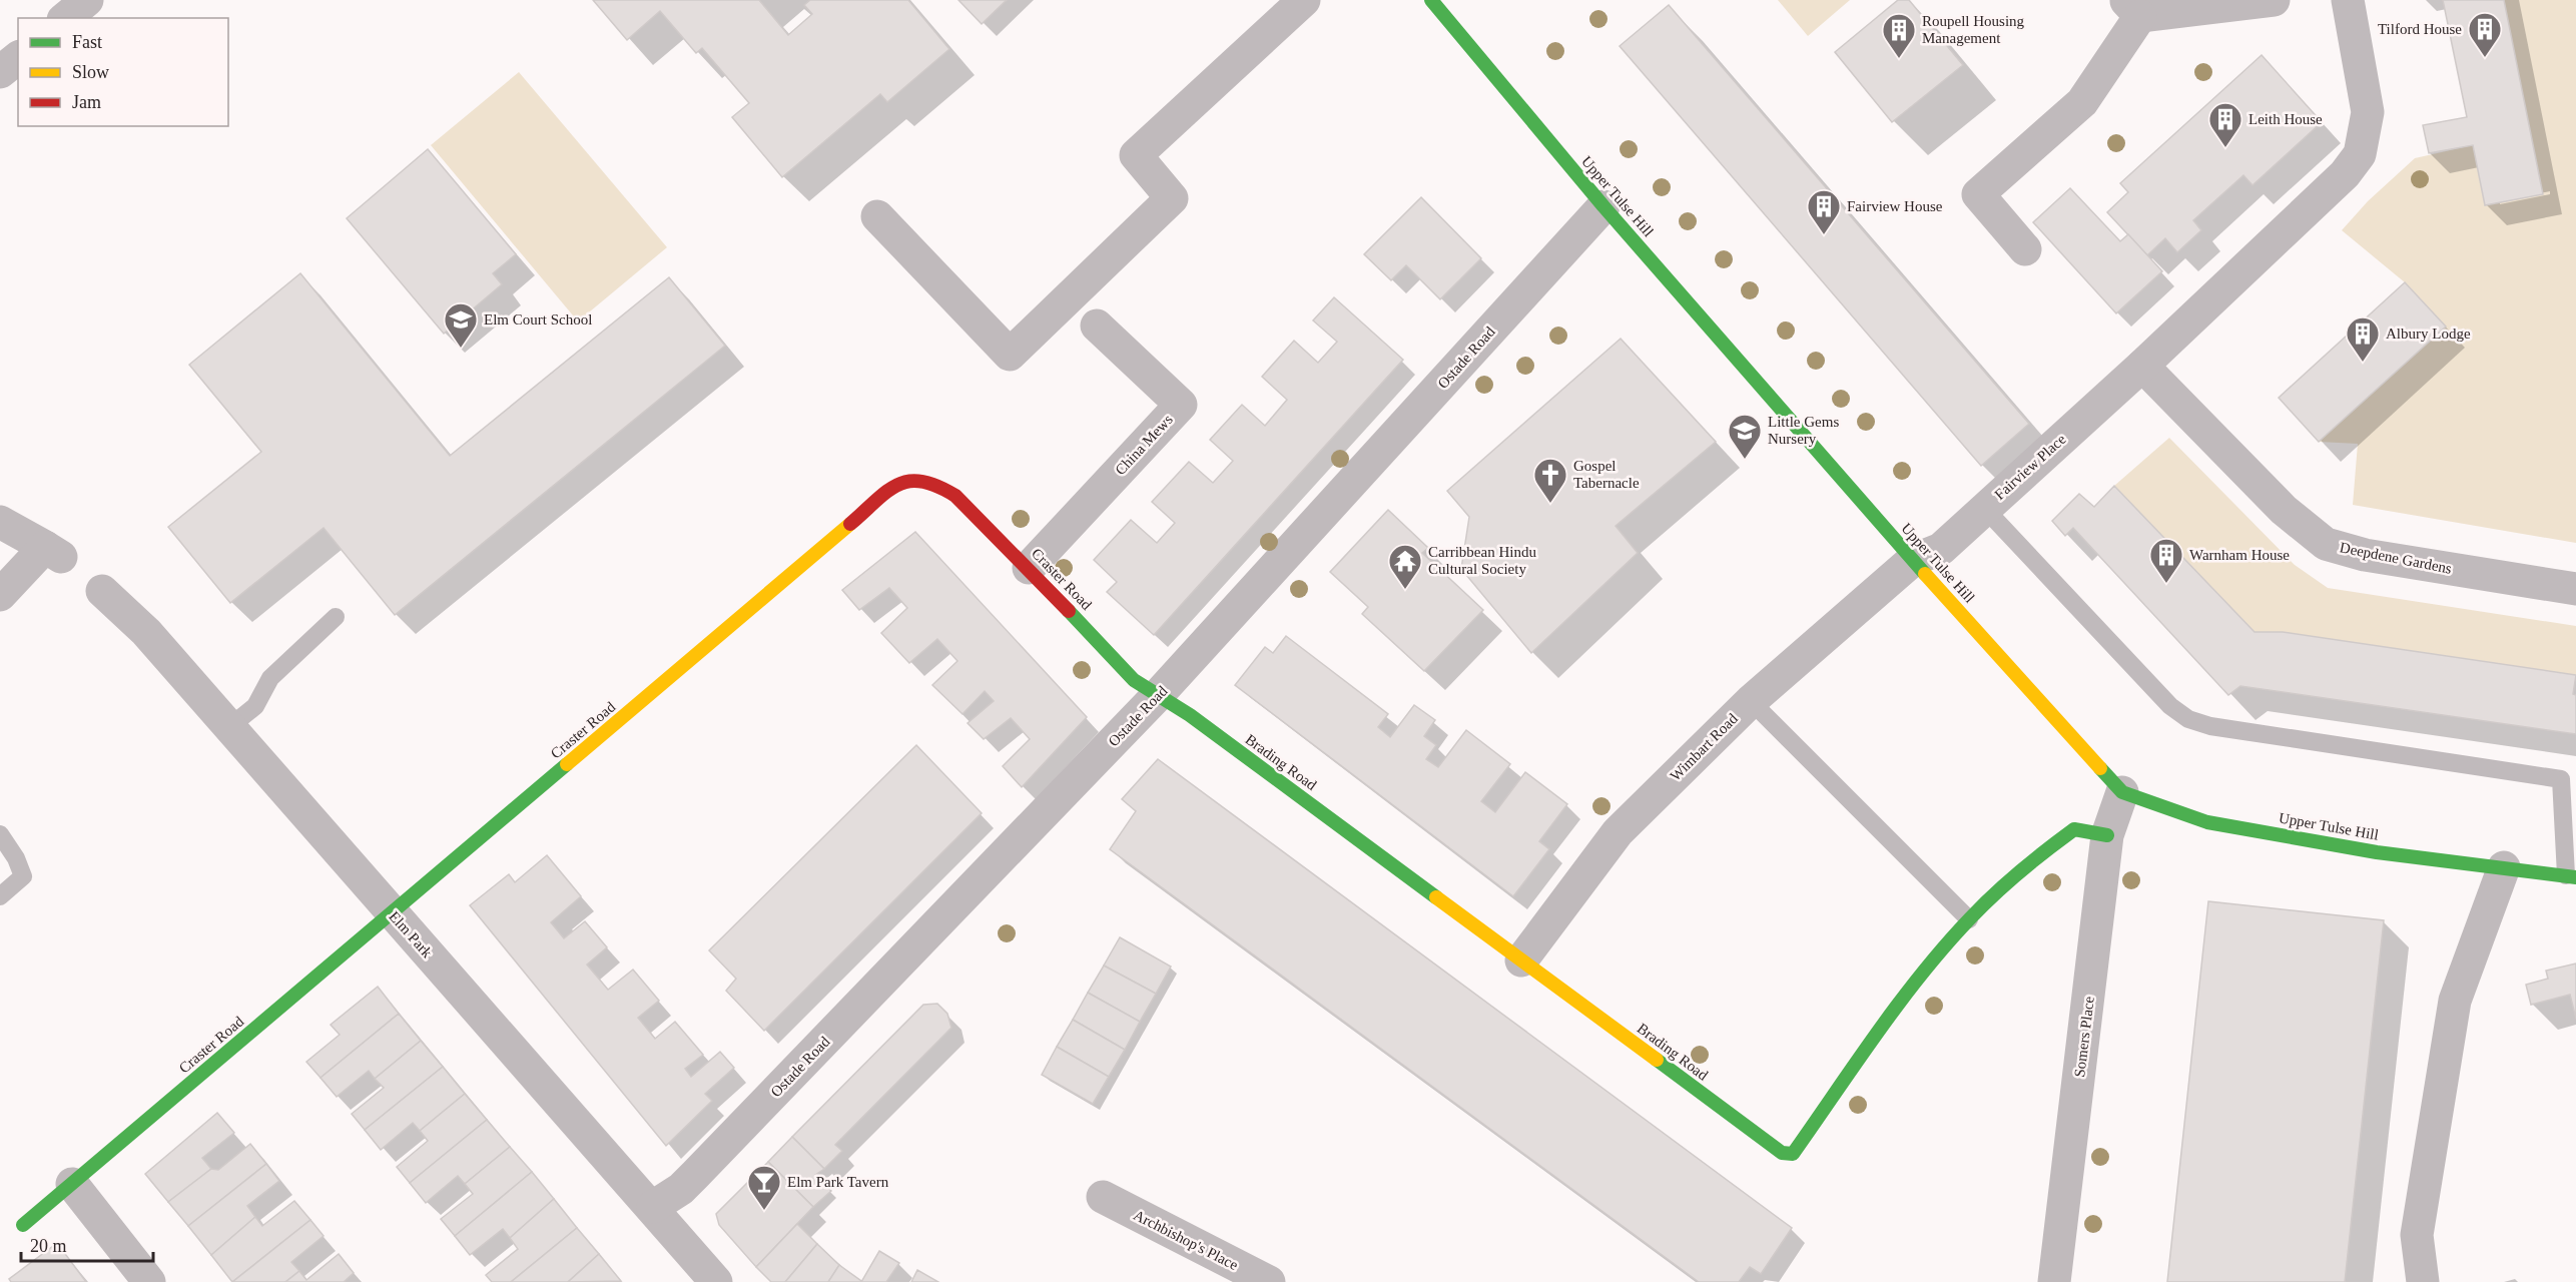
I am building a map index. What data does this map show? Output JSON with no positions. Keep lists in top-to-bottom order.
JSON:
{
  "streets": {
    "street": [
      "Upper Tulse Hill",
      "Ostade Road",
      "China Mews",
      "Fairview Place",
      "Deepdene Gardens",
      "Craster Road",
      "Wimbart Road",
      "Brading Road",
      "Elm Park",
      "Somers Place",
      "Archbishop's Place"
    ]
  },
  "crossings": [
    ["Upper Tulse Hill", "Ostade Road"],
    ["Upper Tulse Hill", "Fairview Place"],
    ["Upper Tulse Hill", "Wimbart Road"],
    ["Upper Tulse Hill", "Somers Place"],
    ["Ostade Road", "Craster Road"],
    ["Ostade Road", "Brading Road"],
    ["Ostade Road", "Elm Park"],
    ["China Mews", "Craster Road"],
    ["Fairview Place", "Deepdene Gardens"],
    ["Fairview Place", "Wimbart Road"],
    ["Craster Road", "Brading Road"],
    ["Craster Road", "Elm Park"],
    ["Wimbart Road", "Brading Road"],
    ["Brading Road", "Somers Place"]
  ],
  "places": {
    "building": [
      "Tilford House",
      "Roupell Housing Management",
      "Leith House",
      "Fairview House",
      "Albury Lodge",
      "Warnham House"
    ],
    "school or university": ["Elm Court School", "Little Gems Nursery"],
    "church": ["Gospel Tabernacle"],
    "temple": ["Carribbean Hindu Cultural Society"],
    "bar": ["Elm Park Tavern"]
  },
  "legend": ["Fast", "Slow", "Jam"],
  "scale_bar": "20 m"
}
